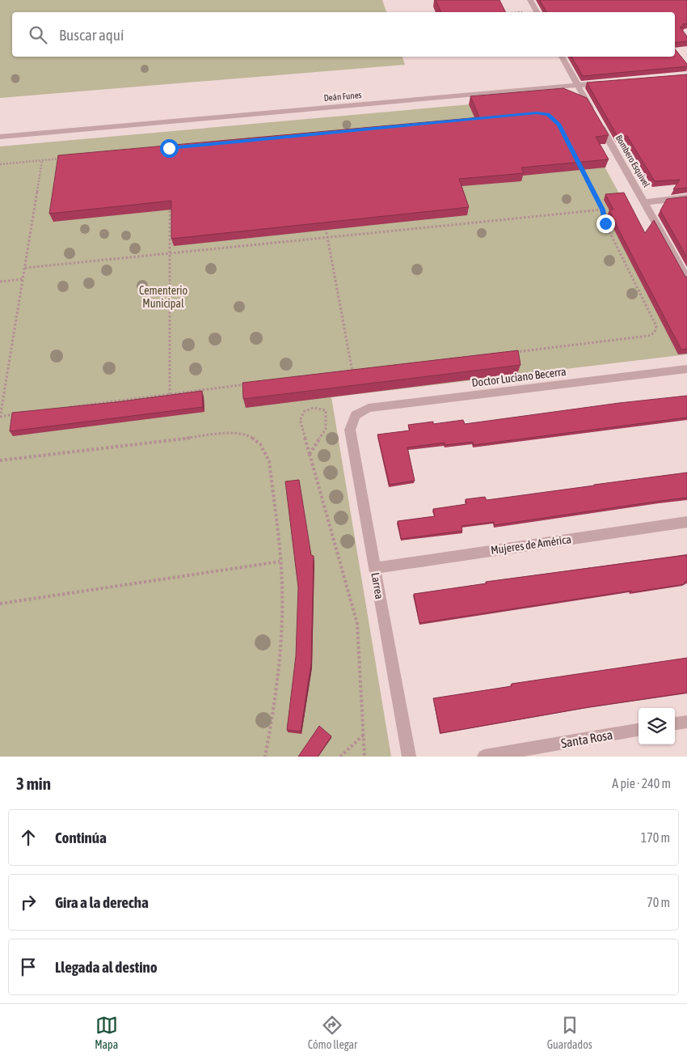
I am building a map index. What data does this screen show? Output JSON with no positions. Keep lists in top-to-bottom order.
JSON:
{
  "streets": {
    "street": [
      "Deán Funes",
      "Bombero Esquivel",
      "Doctor Luciano Becerra",
      "Mujeres de América",
      "Larrea",
      "Santa Rosa"
    ]
  },
  "crossings": [
    ["Deán Funes", "Bombero Esquivel"],
    ["Doctor Luciano Becerra", "Larrea"],
    ["Mujeres de América", "Larrea"]
  ],
  "parks": ["Cementerio Municipal"],
  "page": {
    "search": "Buscar aquí",
    "heading": ["3 min", "A pie · 240 m"],
    "list": [
      ["Continúa", "170 m"],
      ["Gira a la derecha", "70 m"],
      "Llegada al destino"
    ],
    "nav": ["Mapa", "Cómo llegar", "Guardados"]
  }
}
